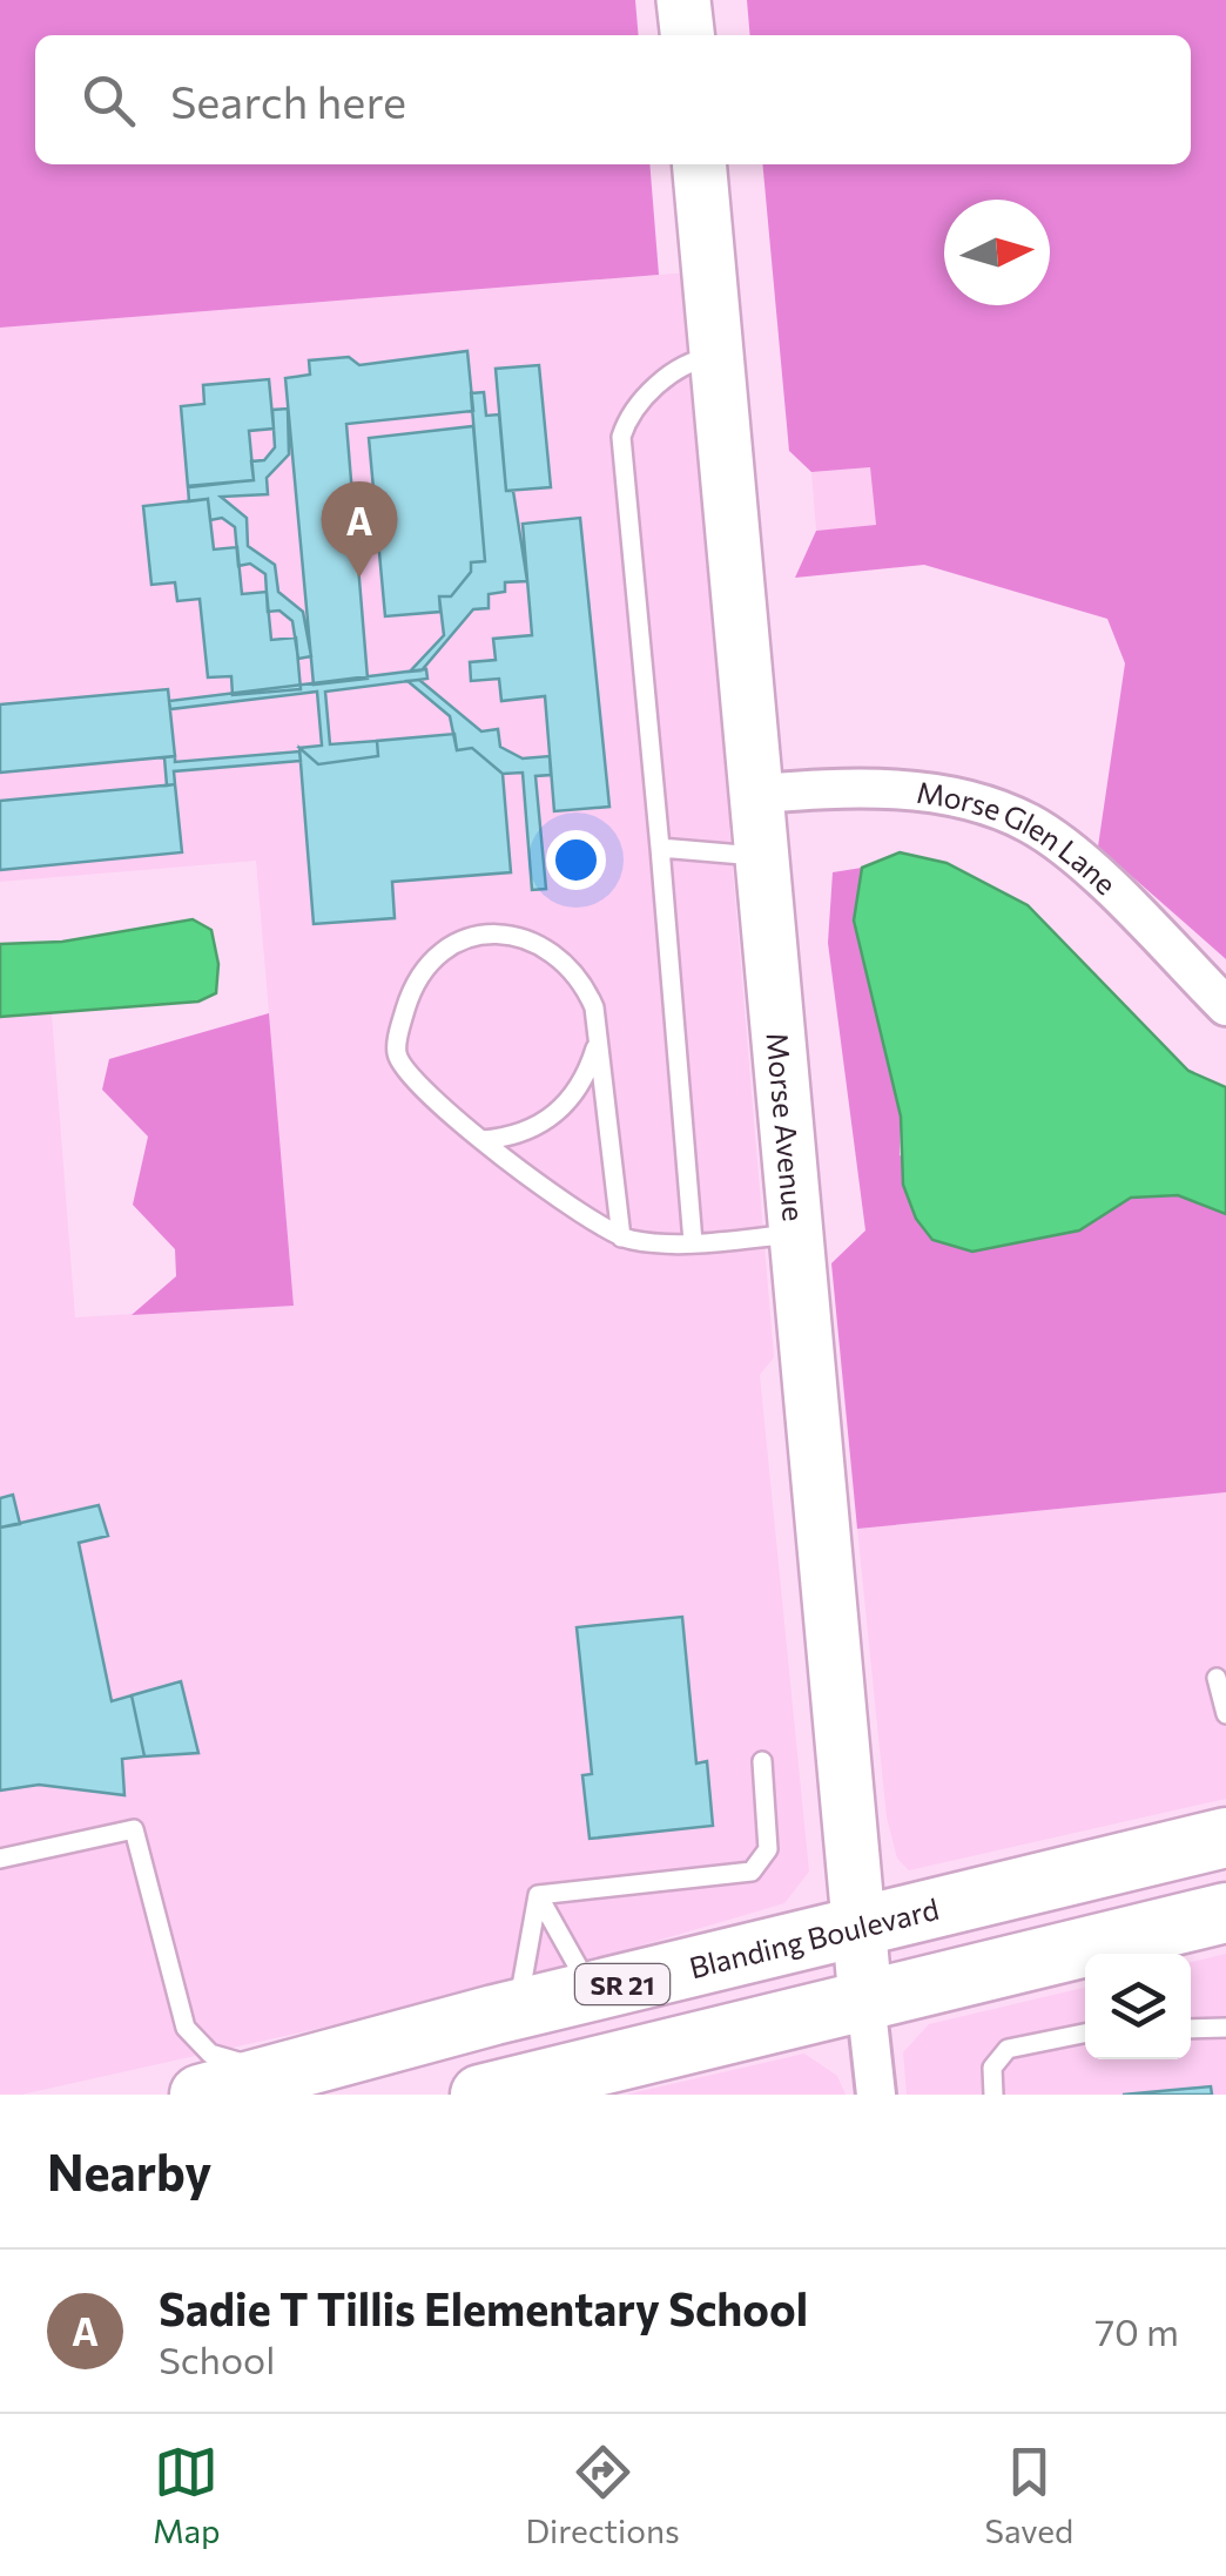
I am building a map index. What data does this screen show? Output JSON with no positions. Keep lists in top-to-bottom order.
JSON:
{
  "streets": {
    "main road": ["Blanding Boulevard", "SR 21"],
    "street": ["Morse Glen Lane", "Morse Avenue"]
  },
  "crossings": [
    ["Morse Glen Lane", "Morse Avenue"],
    ["Morse Avenue", "Blanding Boulevard"],
    ["Morse Avenue", "SR 21"]
  ],
  "north": "right",
  "page": {
    "search": "Search here",
    "pins": "A",
    "heading": "Nearby",
    "list": [
      {
        "mark": "A",
        "name": "Sadie T Tillis Elementary School",
        "note": "School",
        "value": "70 m"
      }
    ],
    "nav": ["Map", "Directions", "Saved"]
  }
}
